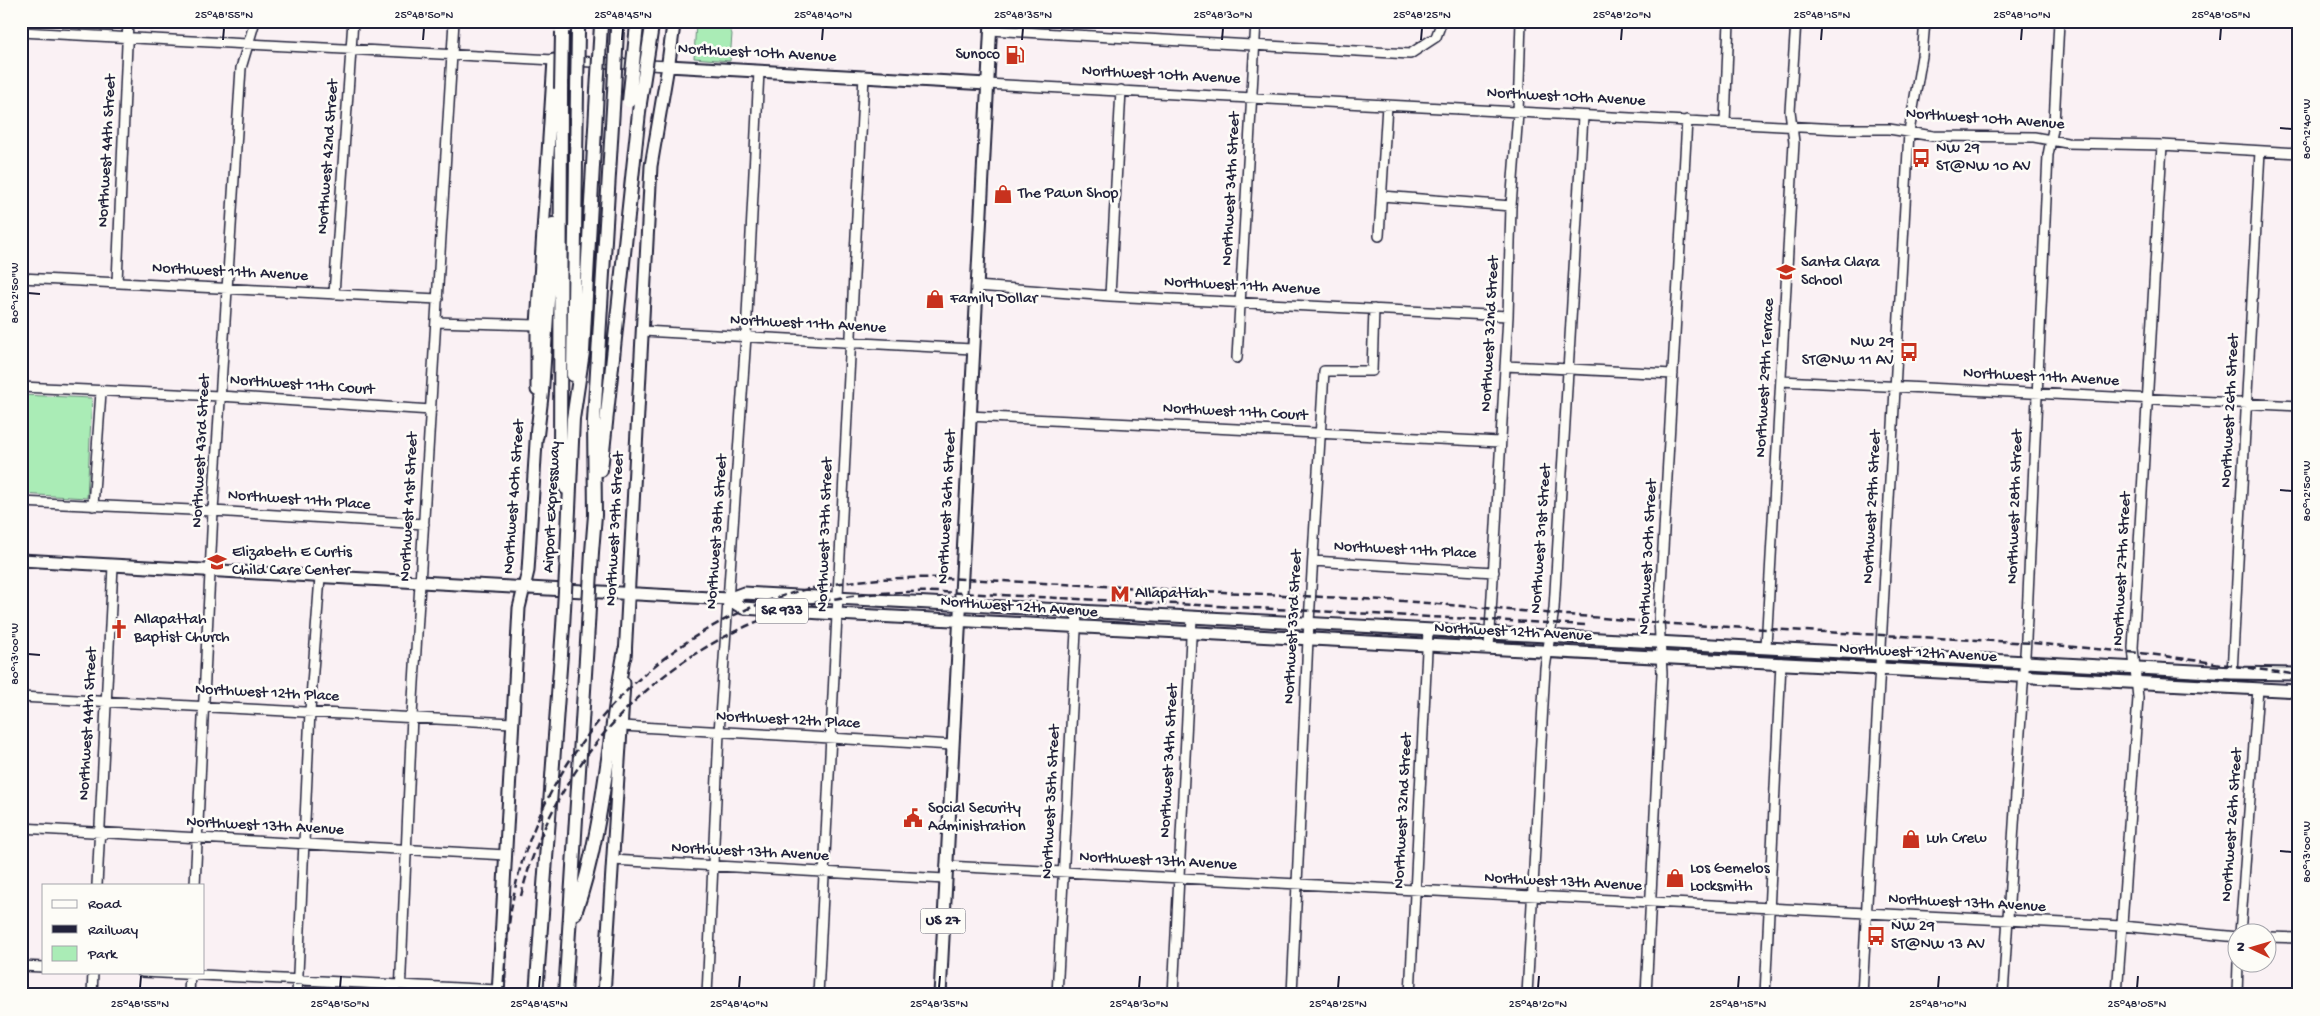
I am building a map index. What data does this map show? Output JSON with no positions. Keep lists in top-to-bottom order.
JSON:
{
  "streets": {
    "highway": ["Airport Expressway"],
    "main road": [
      "Northwest 10th Avenue",
      "Northwest 40th Street",
      "Northwest 36th Street",
      "Northwest 39th Street",
      "Northwest 12th Avenue",
      "SR 933",
      "US 27"
    ],
    "street": [
      "Northwest 44th Street",
      "Northwest 42nd Street",
      "Northwest 34th Street",
      "Northwest 11th Avenue",
      "Northwest 32nd Street",
      "Northwest 29th Terrace",
      "Northwest 11th Court",
      "Northwest 26th Street",
      "Northwest 43rd Street",
      "Northwest 11th Place",
      "Northwest 41st Street",
      "Northwest 29th Street",
      "Northwest 28th Street",
      "Northwest 38th Street",
      "Northwest 37th Street",
      "Northwest 31st Street",
      "Northwest 30th Street",
      "Northwest 27th Street",
      "Northwest 33rd Street",
      "Northwest 12th Place",
      "Northwest 35th Street",
      "Northwest 13th Avenue"
    ]
  },
  "crossings": [
    ["Northwest 10th Avenue", "Northwest 44th Street"],
    ["Northwest 10th Avenue", "Northwest 42nd Street"],
    ["Northwest 10th Avenue", "Northwest 34th Street"],
    ["Northwest 10th Avenue", "Northwest 32nd Street"],
    ["Northwest 10th Avenue", "Northwest 29th Terrace"],
    ["Northwest 10th Avenue", "Northwest 26th Street"],
    ["Northwest 10th Avenue", "Northwest 43rd Street"],
    ["Northwest 10th Avenue", "Northwest 40th Street"],
    ["Northwest 10th Avenue", "Northwest 41st Street"],
    ["Northwest 10th Avenue", "Northwest 36th Street"],
    ["Northwest 10th Avenue", "Northwest 29th Street"],
    ["Northwest 10th Avenue", "Northwest 28th Street"],
    ["Northwest 10th Avenue", "Northwest 39th Street"],
    ["Northwest 10th Avenue", "Northwest 38th Street"],
    ["Northwest 10th Avenue", "Northwest 37th Street"],
    ["Northwest 10th Avenue", "Northwest 31st Street"],
    ["Northwest 10th Avenue", "Northwest 30th Street"],
    ["Northwest 10th Avenue", "Northwest 27th Street"],
    ["Northwest 44th Street", "Northwest 11th Avenue"],
    ["Northwest 44th Street", "Northwest 12th Avenue"],
    ["Northwest 44th Street", "Northwest 12th Place"],
    ["Northwest 44th Street", "Northwest 13th Avenue"],
    ["Northwest 42nd Street", "Northwest 11th Avenue"],
    ["Northwest 34th Street", "Northwest 11th Avenue"],
    ["Northwest 34th Street", "Northwest 12th Avenue"],
    ["Northwest 34th Street", "Northwest 13th Avenue"],
    ["Northwest 11th Avenue", "Northwest 32nd Street"],
    ["Northwest 11th Avenue", "Northwest 29th Terrace"],
    ["Northwest 11th Avenue", "Northwest 26th Street"],
    ["Northwest 11th Avenue", "Northwest 43rd Street"],
    ["Northwest 11th Avenue", "Northwest 41st Street"],
    ["Northwest 11th Avenue", "Northwest 36th Street"],
    ["Northwest 11th Avenue", "Northwest 29th Street"],
    ["Northwest 11th Avenue", "Northwest 28th Street"],
    ["Northwest 11th Avenue", "Northwest 39th Street"],
    ["Northwest 11th Avenue", "Northwest 38th Street"],
    ["Northwest 11th Avenue", "Northwest 37th Street"],
    ["Northwest 11th Avenue", "Northwest 27th Street"],
    ["Northwest 11th Avenue", "Northwest 33rd Street"],
    ["Northwest 32nd Street", "Northwest 11th Court"],
    ["Northwest 32nd Street", "Northwest 11th Place"],
    ["Northwest 32nd Street", "Northwest 12th Avenue"],
    ["Northwest 32nd Street", "Northwest 13th Avenue"],
    ["Northwest 29th Terrace", "Northwest 12th Avenue"],
    ["Northwest 11th Court", "Northwest 43rd Street"],
    ["Northwest 11th Court", "Northwest 41st Street"],
    ["Northwest 11th Court", "Northwest 36th Street"],
    ["Northwest 11th Court", "Northwest 33rd Street"],
    ["Northwest 26th Street", "Northwest 12th Avenue"],
    ["Northwest 43rd Street", "Northwest 11th Place"],
    ["Northwest 43rd Street", "Northwest 12th Avenue"],
    ["Northwest 43rd Street", "Northwest 12th Place"],
    ["Northwest 43rd Street", "Northwest 13th Avenue"],
    ["Northwest 40th Street", "Northwest 12th Avenue"],
    ["Northwest 40th Street", "Northwest 12th Place"],
    ["Northwest 40th Street", "Northwest 13th Avenue"],
    ["Northwest 11th Place", "Northwest 41st Street"],
    ["Northwest 11th Place", "Northwest 33rd Street"],
    ["Northwest 41st Street", "Northwest 12th Avenue"],
    ["Northwest 41st Street", "Northwest 12th Place"],
    ["Northwest 41st Street", "Northwest 13th Avenue"],
    ["Northwest 36th Street", "Northwest 12th Avenue"],
    ["Northwest 36th Street", "Northwest 12th Place"],
    ["Northwest 36th Street", "Northwest 13th Avenue"],
    ["Northwest 29th Street", "Northwest 12th Avenue"],
    ["Northwest 29th Street", "Northwest 13th Avenue"],
    ["Northwest 28th Street", "Northwest 12th Avenue"],
    ["Northwest 28th Street", "Northwest 13th Avenue"],
    ["Northwest 39th Street", "Northwest 12th Avenue"],
    ["Northwest 39th Street", "Northwest 12th Place"],
    ["Northwest 39th Street", "Northwest 13th Avenue"],
    ["Northwest 38th Street", "Northwest 12th Avenue"],
    ["Northwest 38th Street", "Northwest 12th Place"],
    ["Northwest 38th Street", "Northwest 13th Avenue"],
    ["Northwest 37th Street", "Northwest 12th Avenue"],
    ["Northwest 37th Street", "Northwest 12th Place"],
    ["Northwest 37th Street", "Northwest 13th Avenue"],
    ["Northwest 31st Street", "Northwest 12th Avenue"],
    ["Northwest 31st Street", "Northwest 13th Avenue"],
    ["Northwest 30th Street", "Northwest 12th Avenue"],
    ["Northwest 30th Street", "Northwest 13th Avenue"],
    ["Northwest 27th Street", "Northwest 12th Avenue"],
    ["Northwest 27th Street", "Northwest 13th Avenue"],
    ["Northwest 12th Avenue", "Northwest 33rd Street"],
    ["Northwest 12th Avenue", "Northwest 35th Street"],
    ["Northwest 33rd Street", "Northwest 13th Avenue"],
    ["Northwest 35th Street", "Northwest 13th Avenue"]
  ],
  "places": {
    "fuel station": ["Sunoco"],
    "bus stop": ["NW 29 ST@NW 10 AV", "NW 29 ST@NW 11 AV", "NW 29 ST@NW 13 AV"],
    "shop": [
      "The Pawn Shop",
      "Family Dollar",
      "Luh Crew",
      "Los Gemelos Locksmith"
    ],
    "school or university": ["Santa Clara School", "Elizabeth E Curtis Child Care Center"],
    "metro station": ["Allapattah"],
    "church": ["Allapattah Baptist Church"],
    "public building": ["Social Security Administration"]
  },
  "legend": ["Road", "Railway", "Park"],
  "north": "left",
  "coordinates": [
    "25°48'55\"N",
    "25°48'50\"N",
    "25°48'45\"N",
    "25°48'40\"N",
    "25°48'35\"N",
    "25°48'30\"N",
    "25°48'25\"N",
    "25°48'20\"N",
    "25°48'15\"N",
    "25°48'10\"N",
    "25°48'05\"N",
    "80°12'40\"W",
    "80°12'50\"W",
    "80°13'00\"W"
  ]
}
